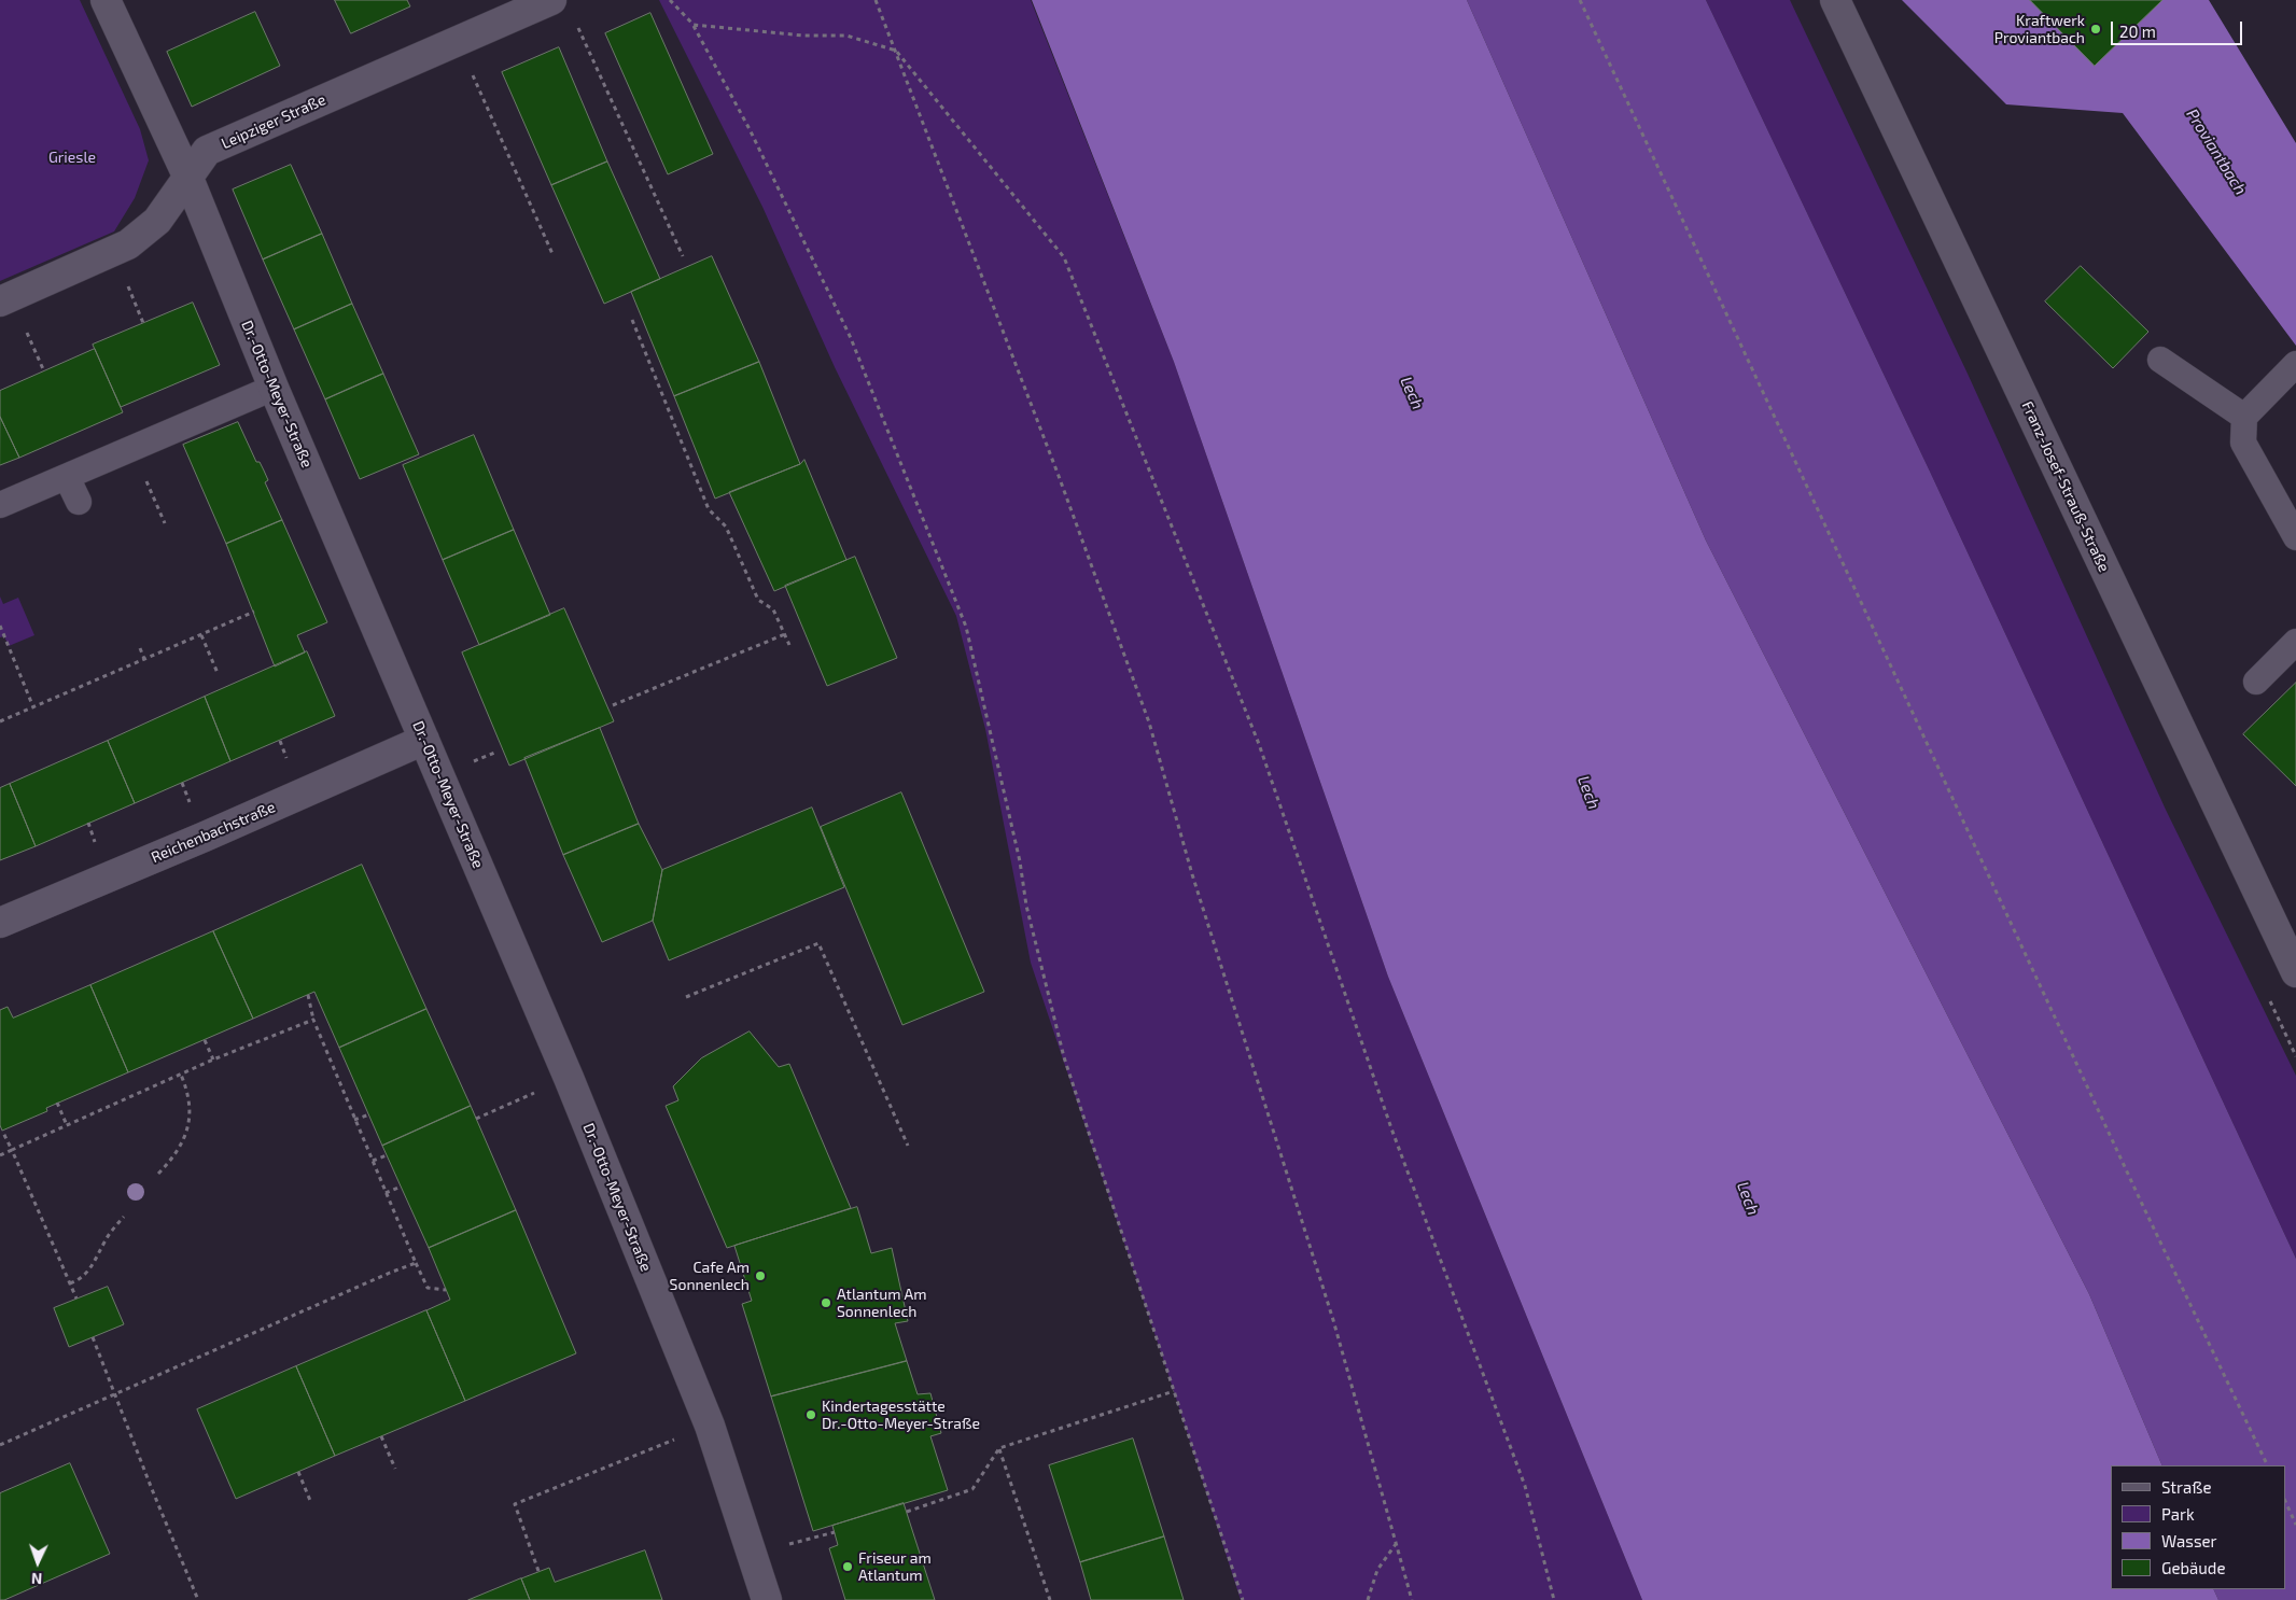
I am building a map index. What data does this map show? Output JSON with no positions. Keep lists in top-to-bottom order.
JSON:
{
  "streets": {
    "street": [
      "Leipziger Straße",
      "Dr.-Otto-Meyer-Straße",
      "Franz-Josef-Strauß-Straße",
      "Reichenbachstraße"
    ]
  },
  "crossings": [
    ["Leipziger Straße", "Dr.-Otto-Meyer-Straße"],
    ["Dr.-Otto-Meyer-Straße", "Reichenbachstraße"]
  ],
  "water": ["Proviantbach", "Lech"],
  "parks": ["Griesle"],
  "places": [
    "Kraftwerk Proviantbach",
    "Cafe Am Sonnenlech",
    "Atlantum Am Sonnenlech",
    "Kindertagesstätte Dr.-Otto-Meyer-Straße",
    "Friseur am Atlantum"
  ],
  "legend": [
    "Straße",
    "Park",
    "Wasser",
    "Gebäude"
  ],
  "scale_bar": "20 m",
  "north": "bottom"
}
